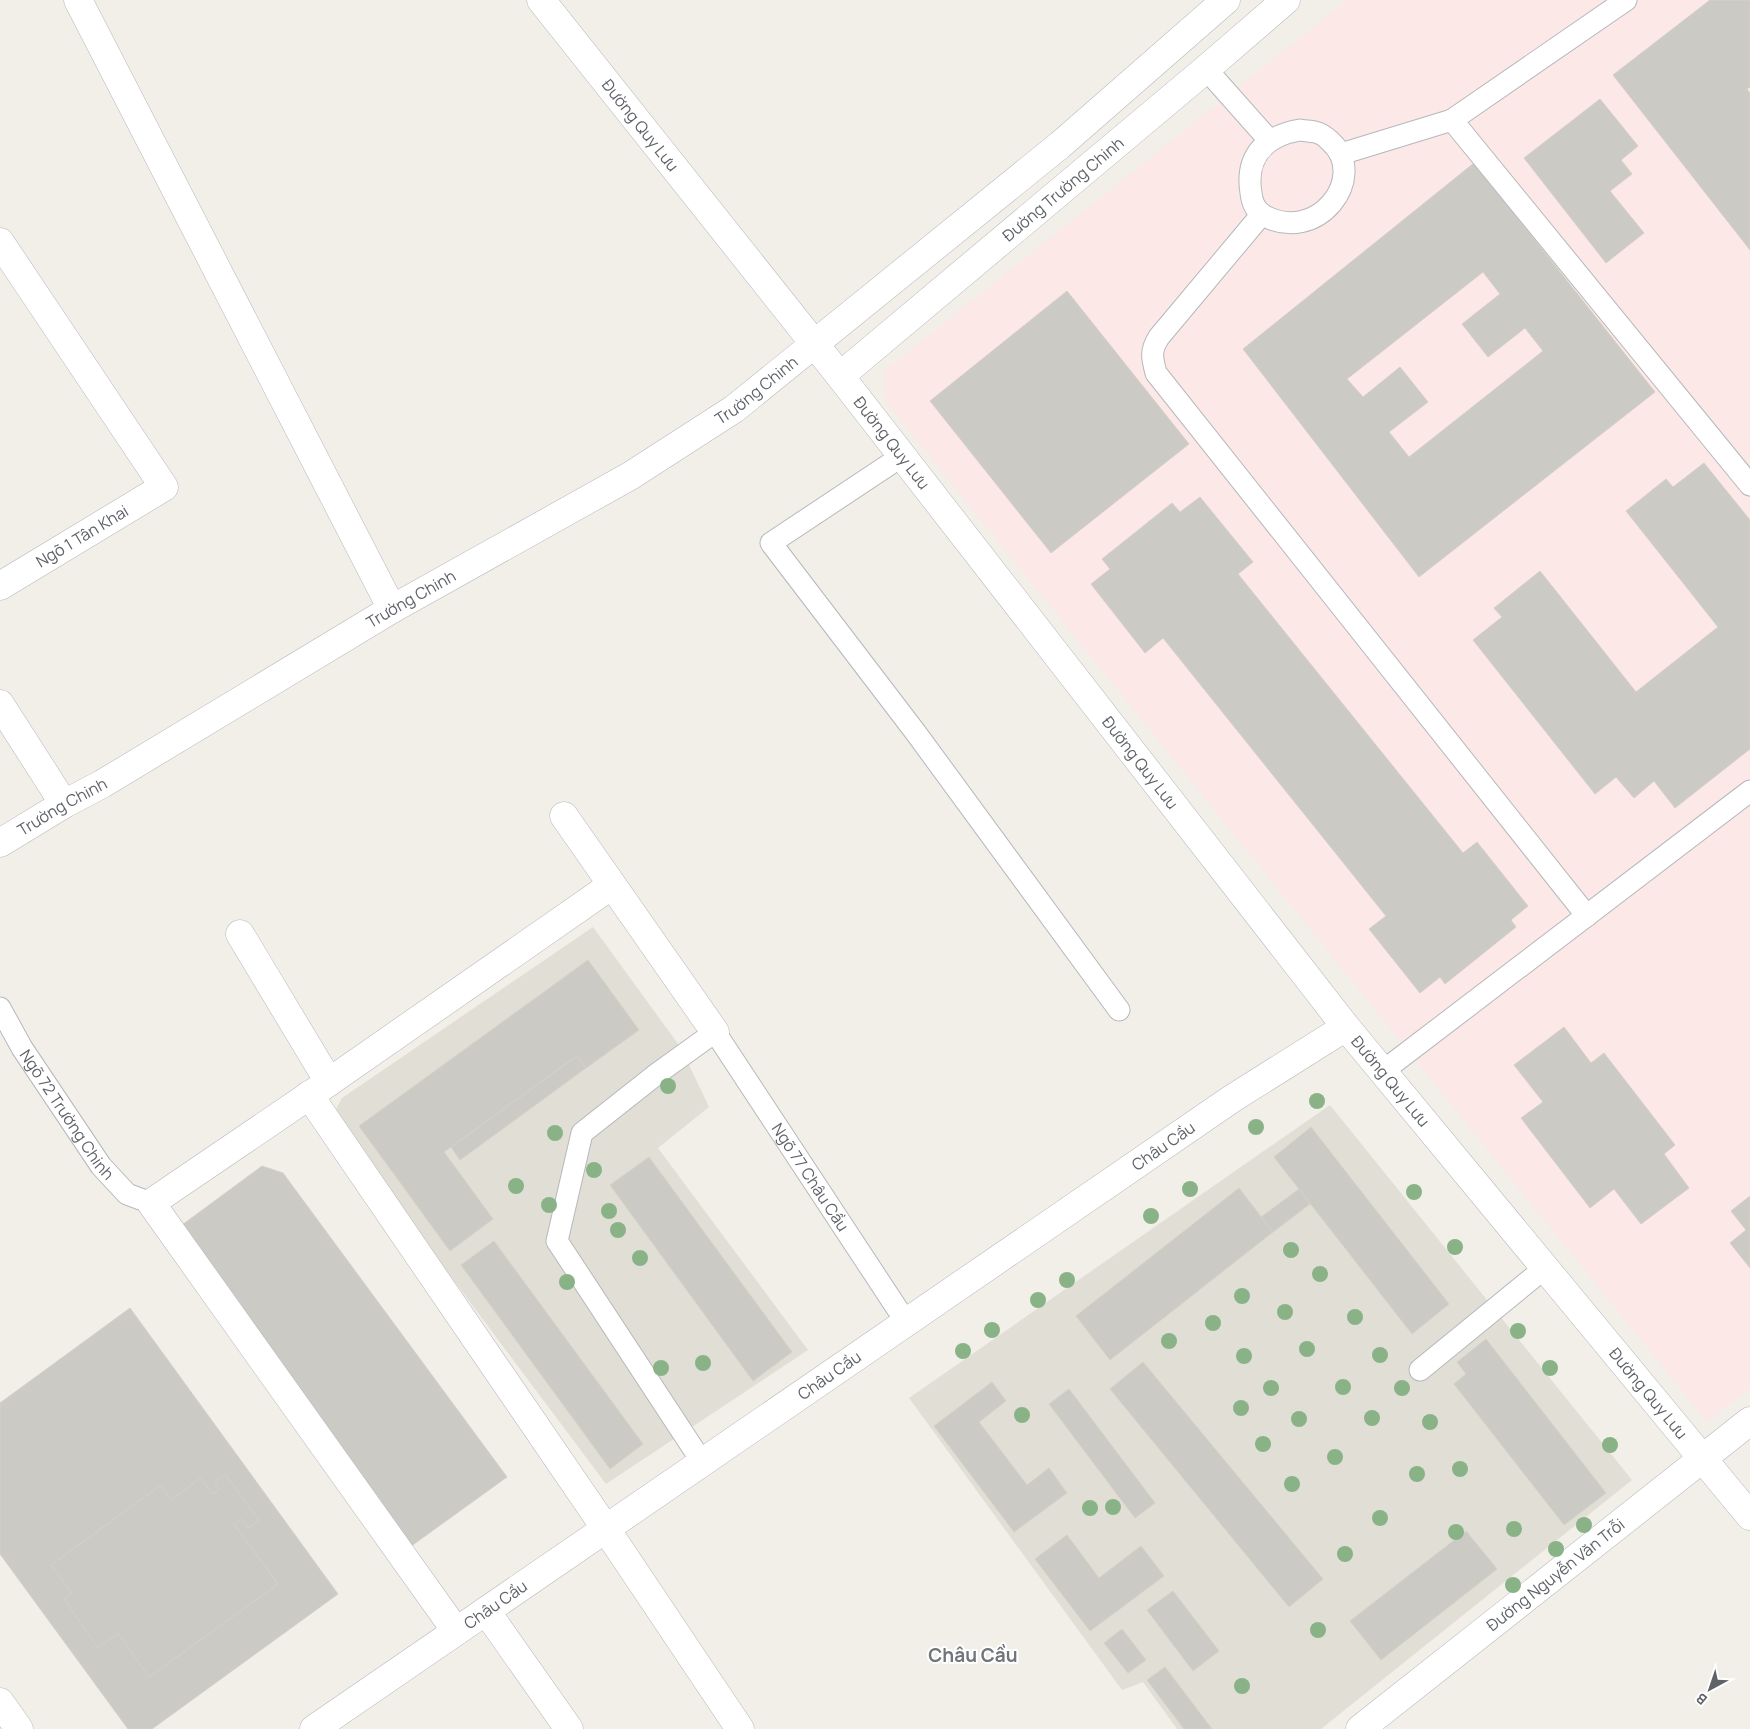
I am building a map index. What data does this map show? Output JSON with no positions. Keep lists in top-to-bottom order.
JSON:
{
  "streets": {
    "street": [
      "Đường Quy Lưu",
      "Đường Trường Chinh",
      "Trường Chinh",
      "Ngõ 1 Tân Khai",
      "Châu Cầu",
      "Đường Nguyễn Văn Trỗi"
    ],
    "lane": ["Ngõ 72 Trường Chinh", "Ngõ 77 Châu Cầu"]
  },
  "crossings": [
    ["Đường Quy Lưu", "Đường Trường Chinh"],
    ["Đường Quy Lưu", "Trường Chinh"],
    ["Đường Quy Lưu", "Châu Cầu"],
    ["Đường Quy Lưu", "Đường Nguyễn Văn Trỗi"],
    ["Châu Cầu", "Ngõ 77 Châu Cầu"]
  ],
  "districts": ["Châu Cầu"],
  "north": "bottom left"
}
